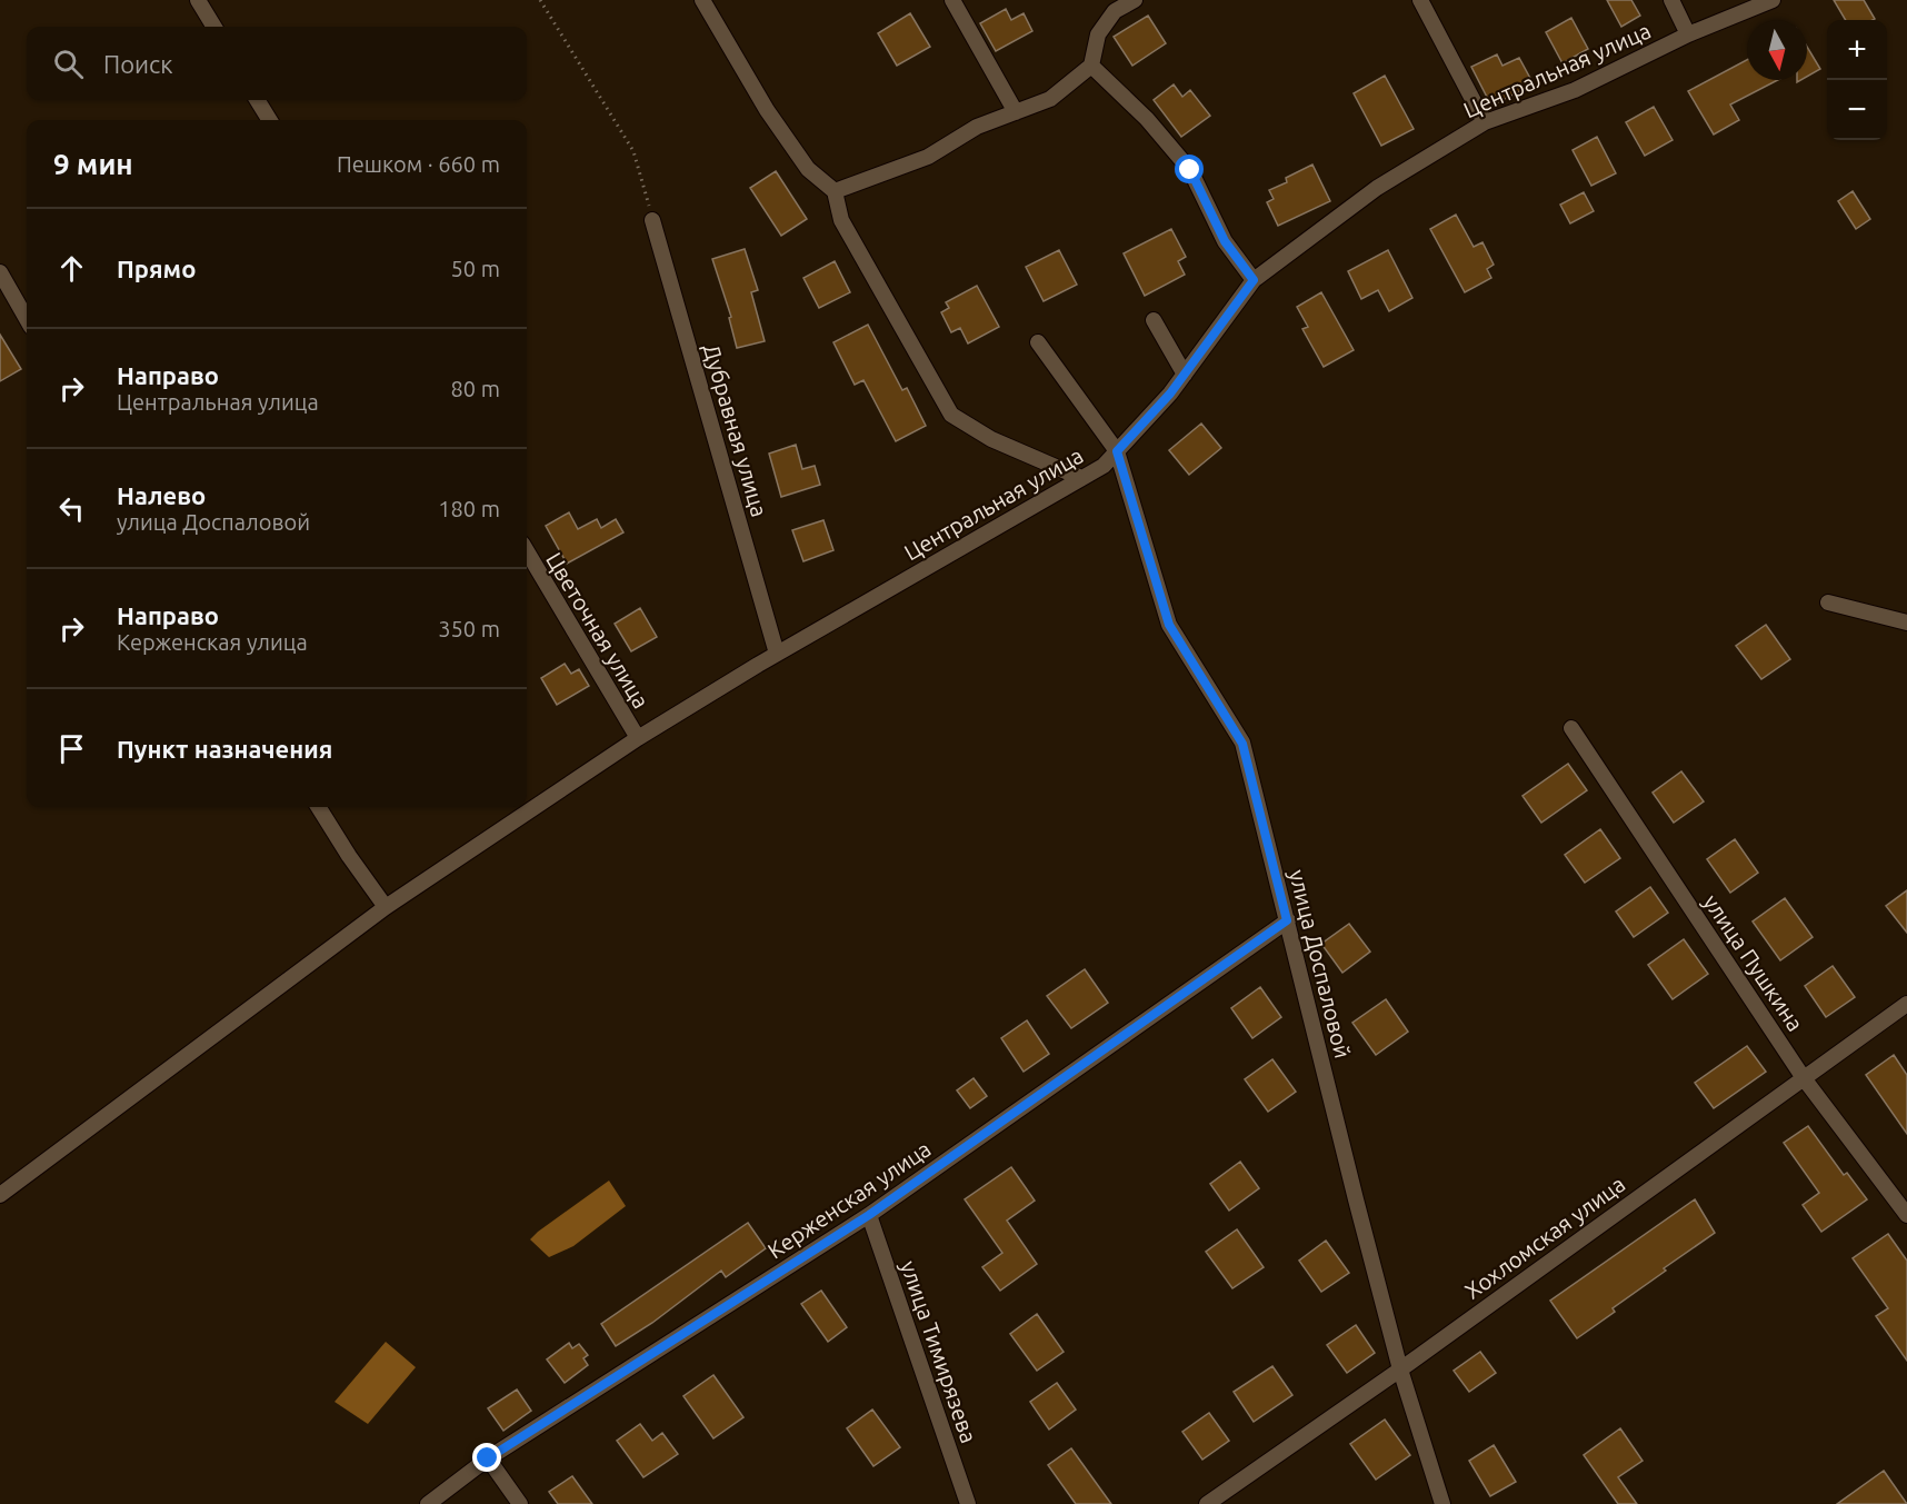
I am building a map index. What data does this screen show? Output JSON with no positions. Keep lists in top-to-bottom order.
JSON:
{
  "streets": {
    "street": [
      "Центральная улица",
      "Дубравная улица",
      "Цветочная улица",
      "улица Пушкина",
      "улица Доспаловой",
      "Керженская улица",
      "Хохломская улица",
      "улица Тимирязева"
    ]
  },
  "crossings": [
    ["Центральная улица", "Дубравная улица"],
    ["Центральная улица", "Цветочная улица"],
    ["Центральная улица", "улица Доспаловой"],
    ["улица Пушкина", "Хохломская улица"],
    ["улица Доспаловой", "Керженская улица"],
    ["улица Доспаловой", "Хохломская улица"],
    ["Керженская улица", "улица Тимирязева"]
  ],
  "north": "bottom",
  "page": {
    "map_buttons": ["+", "−"],
    "search": "Поиск",
    "heading": ["9 мин", "Пешком · 660 m"],
    "list": [
      ["Прямо", "50 m"],
      ["Направо", "Центральная улица", "80 m"],
      ["Налево", "улица Доспаловой", "180 m"],
      ["Направо", "Керженская улица", "350 m"],
      "Пункт назначения"
    ]
  }
}
